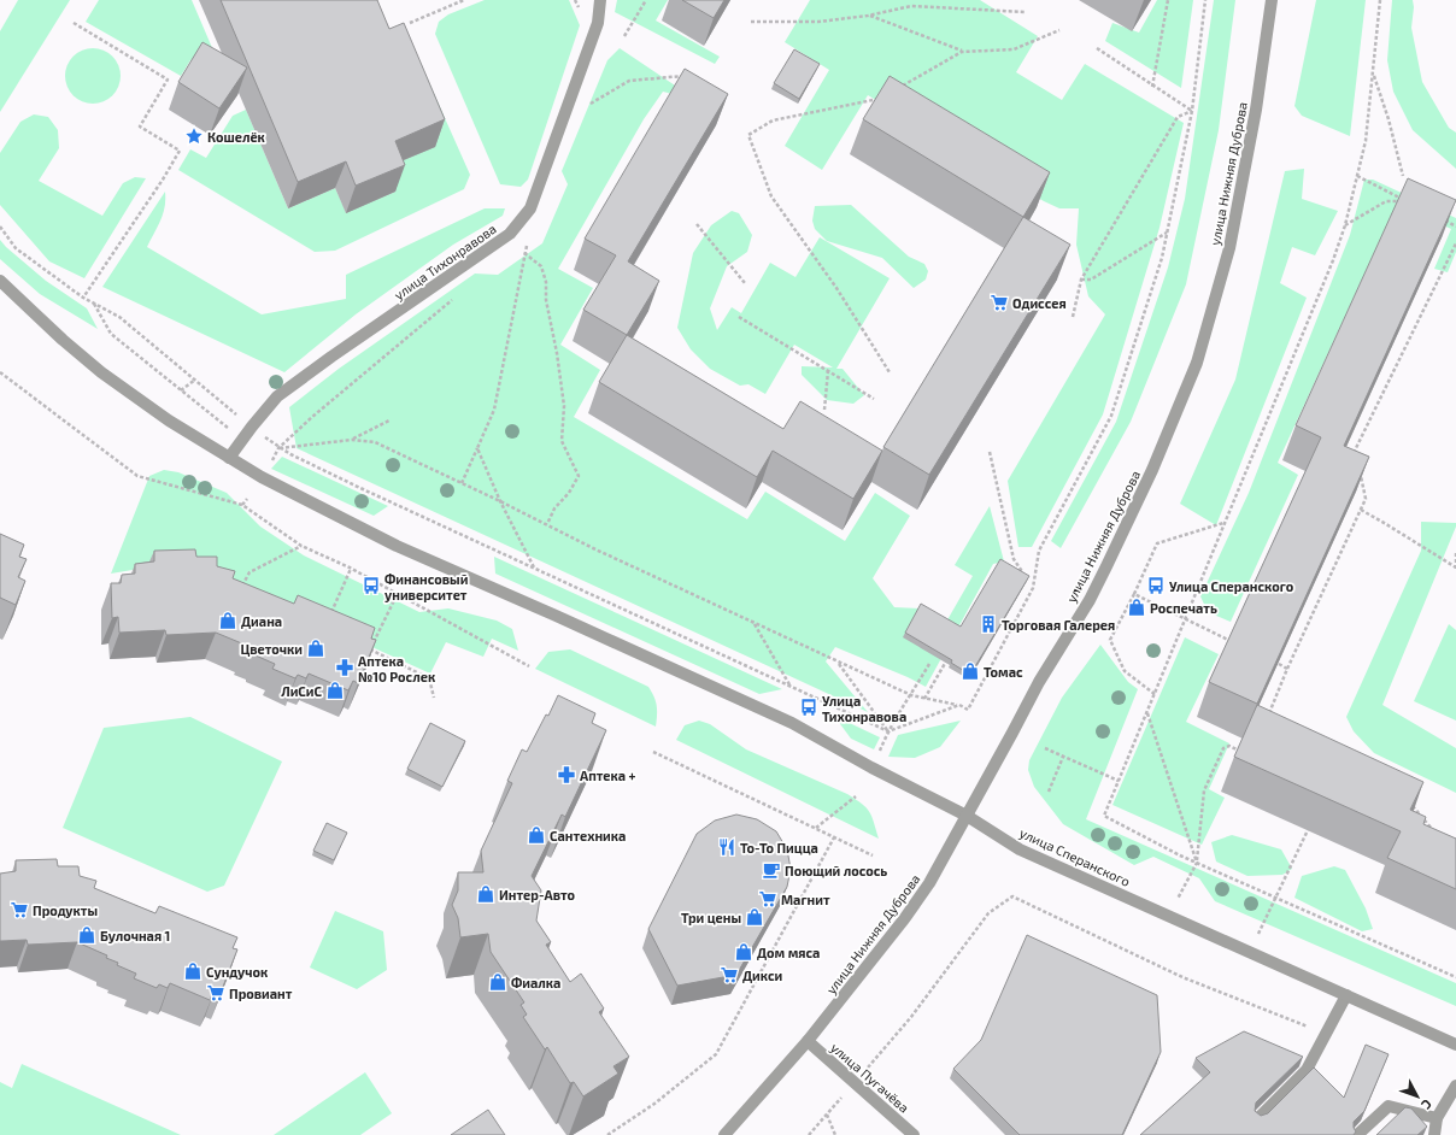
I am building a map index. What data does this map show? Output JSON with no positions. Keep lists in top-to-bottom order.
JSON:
{
  "streets": {
    "street": [
      "улица Нижняя Дуброва",
      "улица Тихонравова",
      "улица Сперанского",
      "улица Пугачёва"
    ]
  },
  "crossings": [
    ["улица Нижняя Дуброва", "улица Сперанского"],
    ["улица Нижняя Дуброва", "улица Пугачёва"],
    ["улица Тихонравова", "улица Сперанского"]
  ],
  "places": {
    "place": ["Кошелёк"],
    "supermarket": [
      "Одиссея",
      "Магнит",
      "Продукты",
      "Дикси",
      "Провиант"
    ],
    "bus stop": ["Финансовый университет", "Улица Сперанского", "Улица Тихонравова"],
    "shop": [
      "Роспечать",
      "Диана",
      "Цветочки",
      "Томас",
      "ЛиСиС",
      "Сантехника",
      "Интер-Авто",
      "Три цены",
      "Булочная 1",
      "Дом мяса",
      "Сундучок",
      "Фиалка"
    ],
    "building": ["Торговая Галерея"],
    "pharmacy": ["Аптека №10 Рослек", "Аптека +"],
    "restaurant": ["То-То Пицца"],
    "cafe": ["Поющий лосось"]
  },
  "north": "bottom right"
}
